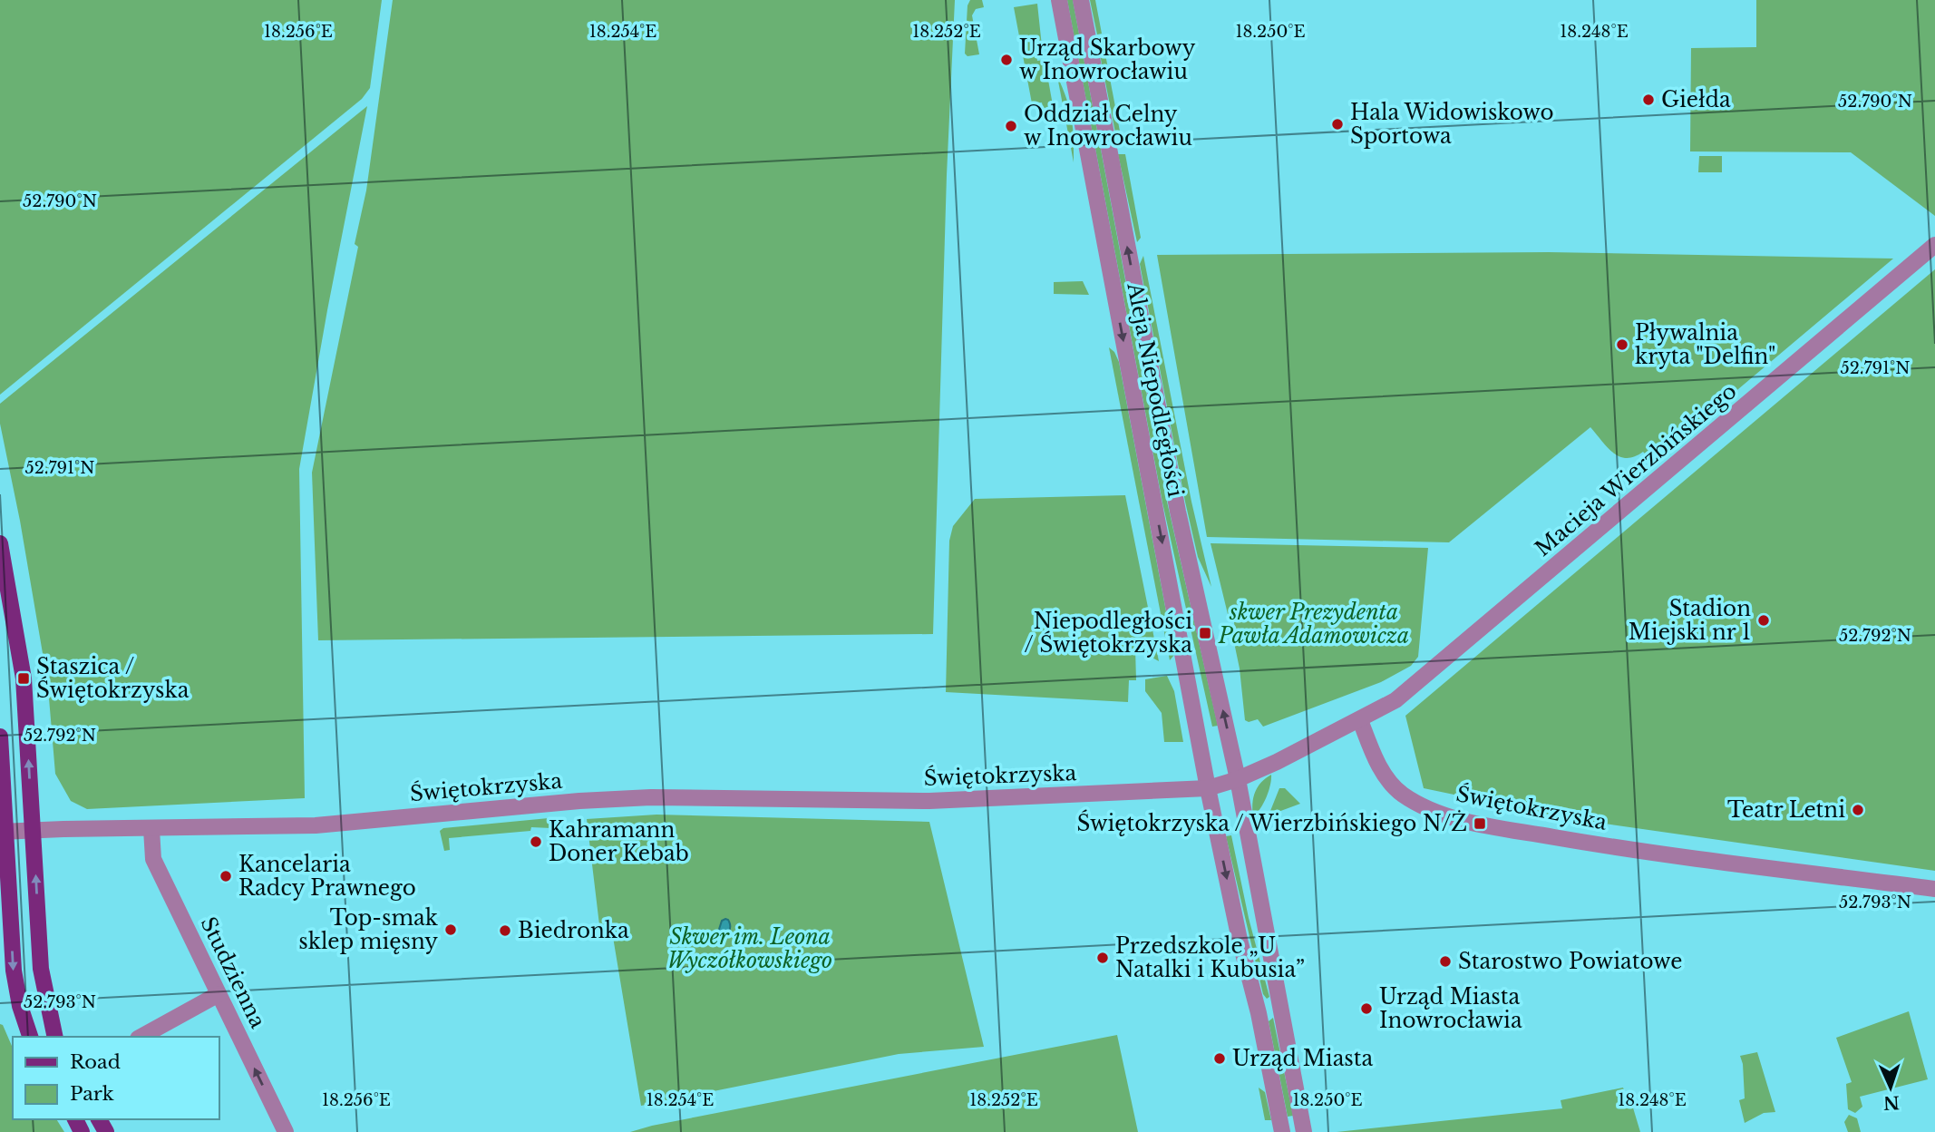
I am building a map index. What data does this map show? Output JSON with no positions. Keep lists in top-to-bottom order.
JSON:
{
  "streets": {
    "street": [
      "Aleja Niepodległości",
      "Macieja Wierzbińskiego",
      "Świętokrzyska",
      "Studzienna"
    ]
  },
  "crossings": [
    ["Aleja Niepodległości", "Świętokrzyska"],
    ["Macieja Wierzbińskiego", "Świętokrzyska"],
    ["Świętokrzyska", "Studzienna"]
  ],
  "one_way": ["Studzienna"],
  "parks": ["skwer Prezydenta Pawła Adamowicza", "Skwer im. Leona Wyczółkowskiego"],
  "places": {
    "other": [
      "Urząd Skarbowy w Inowrocławiu",
      "Giełda",
      "Hala Widowiskowo Sportowa",
      "Oddział Celny w Inowrocławiu",
      "Pływalnia kryta \"Delfin\"",
      "Stadion Miejski nr 1",
      "Teatr Letni",
      "Kahramann Doner Kebab",
      "Kancelaria Radcy Prawnego",
      "Top-smak sklep mięsny",
      "Biedronka",
      "Przedszkole „U Natalki i Kubusia”",
      "Starostwo Powiatowe",
      "Urząd Miasta Inowrocławia",
      "Urząd Miasta"
    ],
    "transit": ["Niepodległości / Świętokrzyska", "Staszica / Świętokrzyska", "Świętokrzyska / Wierzbińskiego N/Ż"]
  },
  "legend": ["Road", "Park"],
  "north": "bottom",
  "coordinates": [
    "18.256°E",
    "18.254°E",
    "18.252°E",
    "18.250°E",
    "18.248°E",
    "52.790°N",
    "52.791°N",
    "52.792°N",
    "52.793°N"
  ]
}
